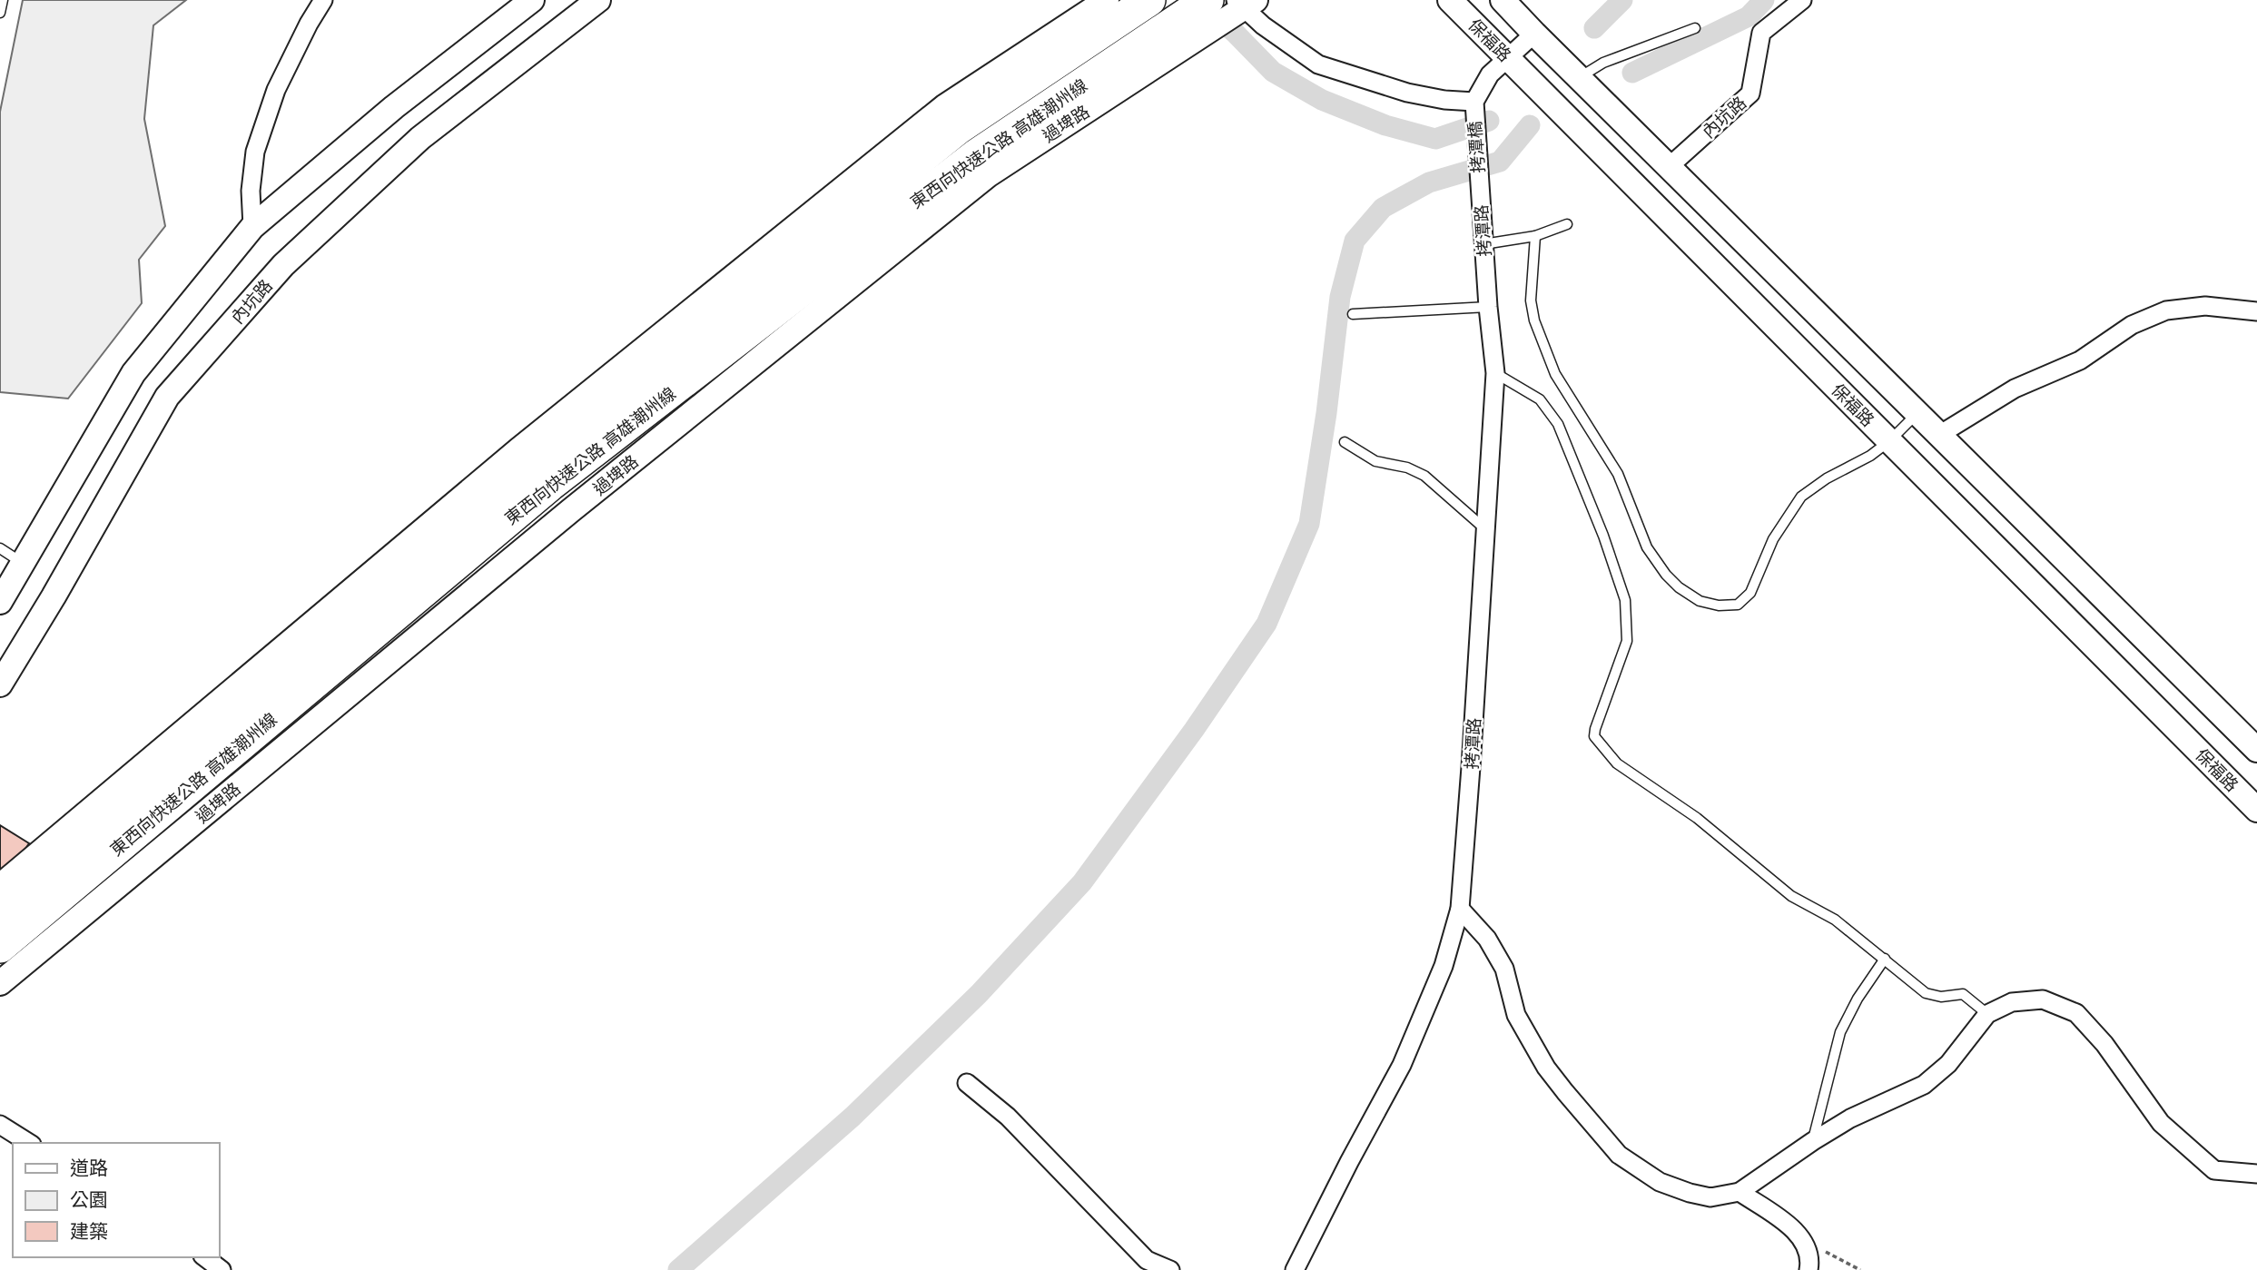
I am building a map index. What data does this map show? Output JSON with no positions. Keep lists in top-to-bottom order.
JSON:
{
  "streets": {
    "highway": ["東西向快速公路 高雄潮州線"],
    "street": [
      "保福路",
      "內坑路",
      "過埤路",
      "拷潭橋",
      "拷潭路"
    ]
  },
  "crossings": [
    ["保福路", "內坑路"],
    ["過埤路", "東西向快速公路 高雄潮州線"],
    ["拷潭橋", "拷潭路"]
  ],
  "legend": ["道路", "公園", "建築"]
}
